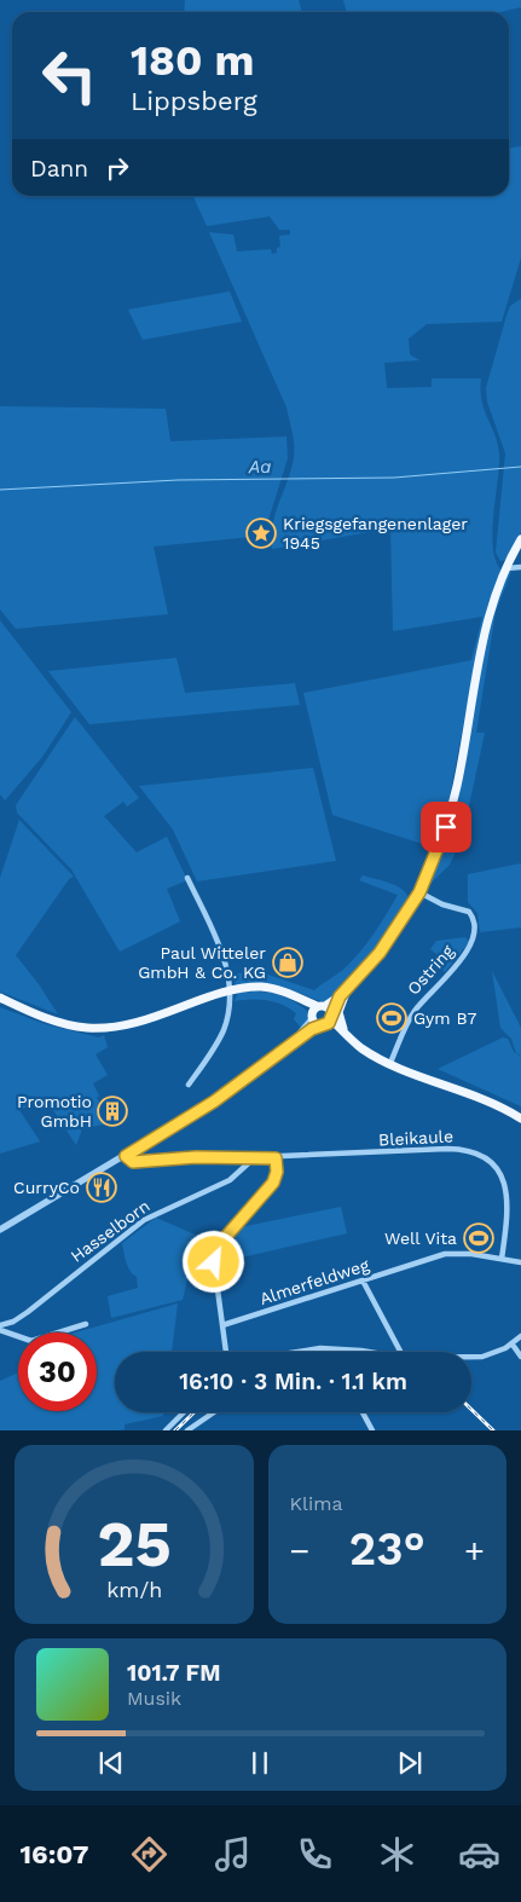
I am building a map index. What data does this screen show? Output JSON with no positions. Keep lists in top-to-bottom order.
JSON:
{
  "streets": {
    "street": [
      "Ostring",
      "Bleikaule",
      "Hasselborn",
      "Almerfeldweg"
    ]
  },
  "crossings": [
    ["Bleikaule", "Almerfeldweg"]
  ],
  "water": ["Aa"],
  "places": {
    "place": ["Kriegsgefangenenlager 1945"],
    "shop": ["Paul Witteler GmbH & Co. KG"],
    "sports": ["Gym B7", "Well Vita"],
    "building": ["Promotio GmbH"],
    "restaurant": ["CurryCo"]
  },
  "page": {
    "turn": ["180 m", "Lippsberg"],
    "then": "Dann",
    "limit": "30",
    "trip": "16:10 · 3 Min. · 1.1 km",
    "tile": "Klima",
    "heat": ["−", "23°", "+"],
    "song": ["101.7 FM", "Musik"],
    "tabs": "16:07",
    "gauge": ["25", "km/h"]
  }
}
